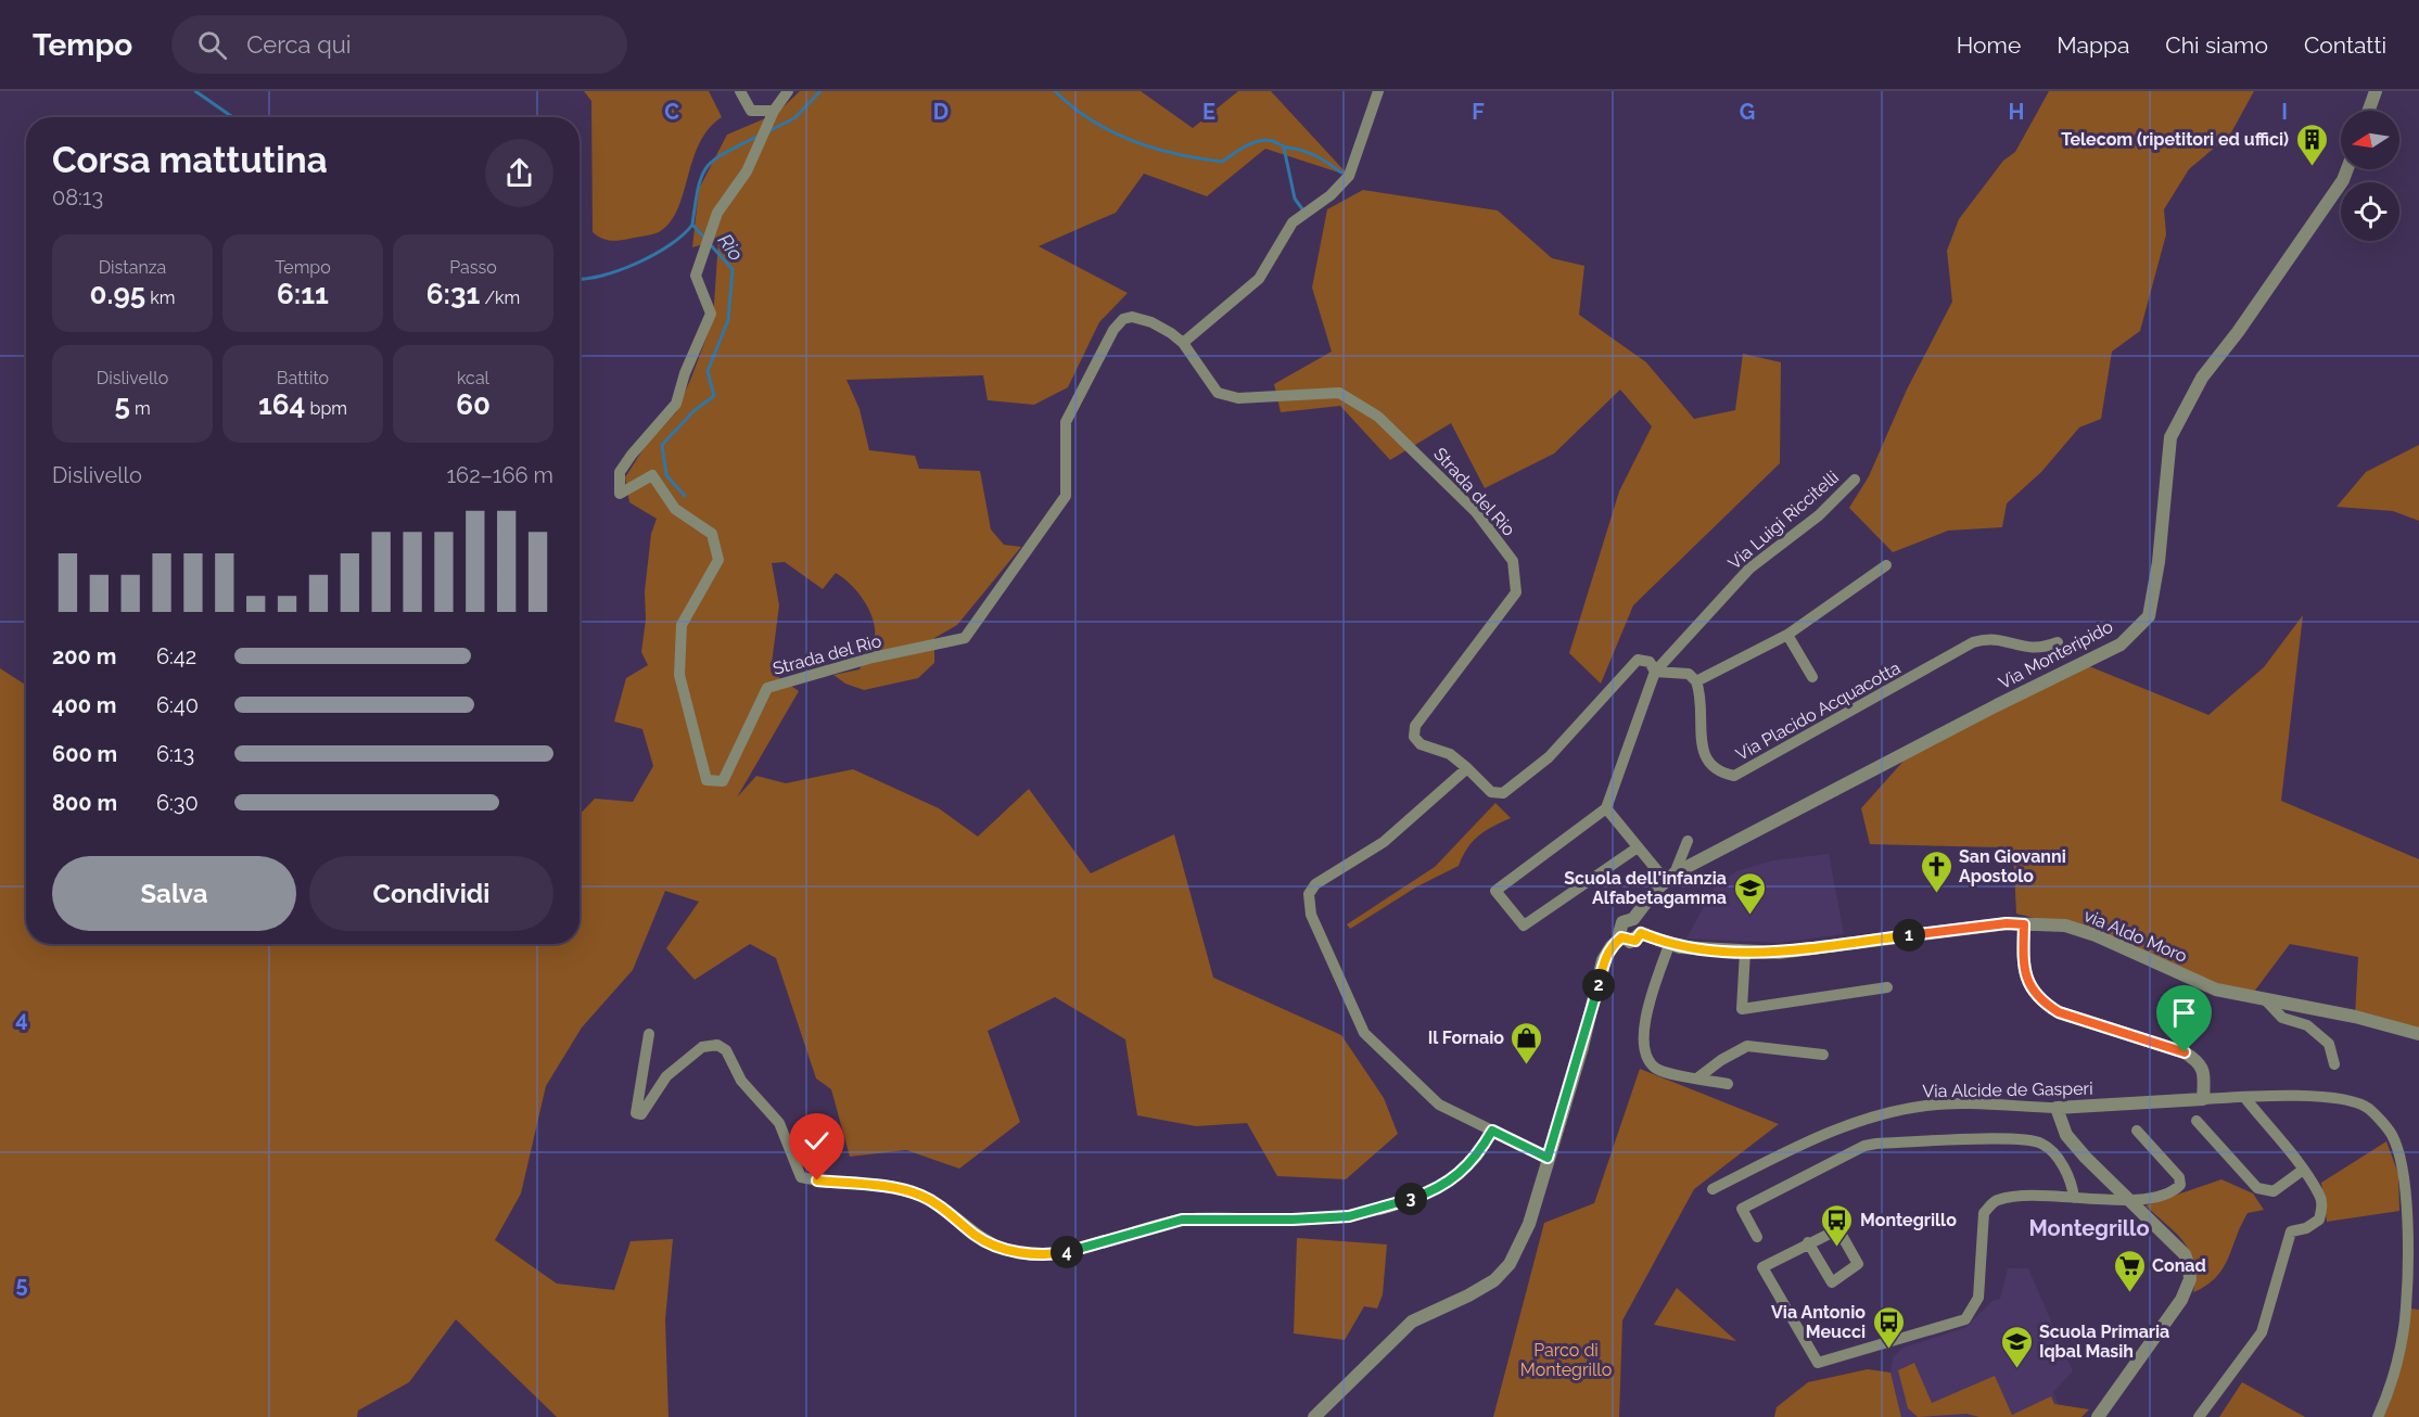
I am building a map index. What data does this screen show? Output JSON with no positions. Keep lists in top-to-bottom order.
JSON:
{
  "streets": {
    "street": [
      "Strada del Rio",
      "Via Luigi Riccitelli",
      "Via Monteripido",
      "Via Placido Acquacotta",
      "via Aldo Moro",
      "Via Alcide de Gasperi"
    ]
  },
  "crossings": [
    ["Via Monteripido", "via Aldo Moro"]
  ],
  "districts": ["Montegrillo"],
  "water": ["Rio"],
  "parks": ["Parco di Montegrillo"],
  "places": {
    "building": ["Telecom (ripetitori ed uffici)"],
    "church": ["San Giovanni Apostolo"],
    "school or university": ["Scuola dell'infanzia Alfabetagamma", "Scuola Primaria Iqbal Masih"],
    "shop": ["Il Fornaio"],
    "bus stop": ["Montegrillo", "Via Antonio Meucci"],
    "supermarket": ["Conad"]
  },
  "north": "left",
  "page": {
    "header": "Tempo",
    "search": "Cerca qui",
    "nav": [
      "Home",
      "Mappa",
      "Chi siamo",
      "Contatti"
    ],
    "heading": ["Corsa mattutina", "08:13"],
    "stats": [
      ["Distanza", "0.95 km"],
      ["Tempo", "6:11"],
      ["Passo", "6:31 /km"],
      ["Dislivello", "5 m"],
      ["Battito", "164 bpm"],
      ["kcal", "60"]
    ],
    "chart": ["Dislivello", "162–166 m"],
    "list": [
      {
        "name": "200 m",
        "note": "6:42"
      },
      {
        "name": "400 m",
        "note": "6:40"
      },
      {
        "name": "600 m",
        "note": "6:13"
      },
      {
        "name": "800 m",
        "note": "6:30"
      }
    ],
    "buttons": ["Salva", "Condividi"],
    "pins": [
      "1",
      "2",
      "3",
      "4"
    ]
  },
  "grid": {
    "columns": [
      "C",
      "D",
      "E",
      "F",
      "G",
      "H",
      "I"
    ],
    "rows": ["4", "5"]
  }
}
